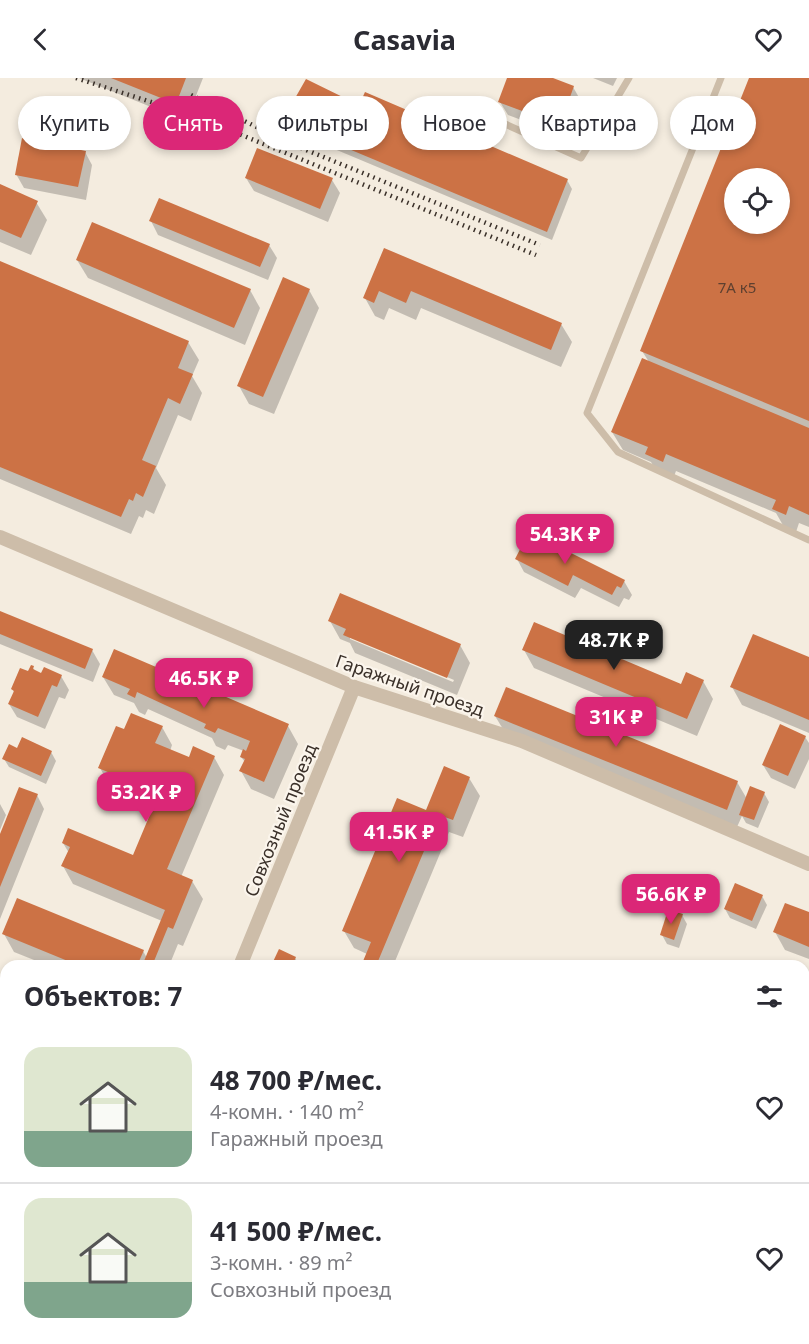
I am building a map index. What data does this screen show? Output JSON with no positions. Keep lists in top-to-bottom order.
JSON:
{
  "streets": {
    "street": ["Гаражный проезд", "Совхозный проезд"]
  },
  "crossings": [
    ["Гаражный проезд", "Совхозный проезд"]
  ],
  "house_numbers": ["7А к5"],
  "page": {
    "header": "Casavia",
    "chip": [
      "Купить",
      "Снять",
      "Фильтры",
      "Новое",
      "Квартира",
      "Дом"
    ],
    "price": [
      "54.3K ₽",
      "48.7K ₽",
      "46.5K ₽",
      "31K ₽",
      "53.2K ₽",
      "41.5K ₽",
      "56.6K ₽"
    ],
    "heading": "Объектов: 7",
    "list": [
      {
        "name": "48 700 ₽/мес.",
        "note": "4-комн. · 140 m² · Гаражный проезд"
      },
      {
        "name": "41 500 ₽/мес.",
        "note": "3-комн. · 89 m² · Совхозный проезд"
      }
    ]
  }
}
